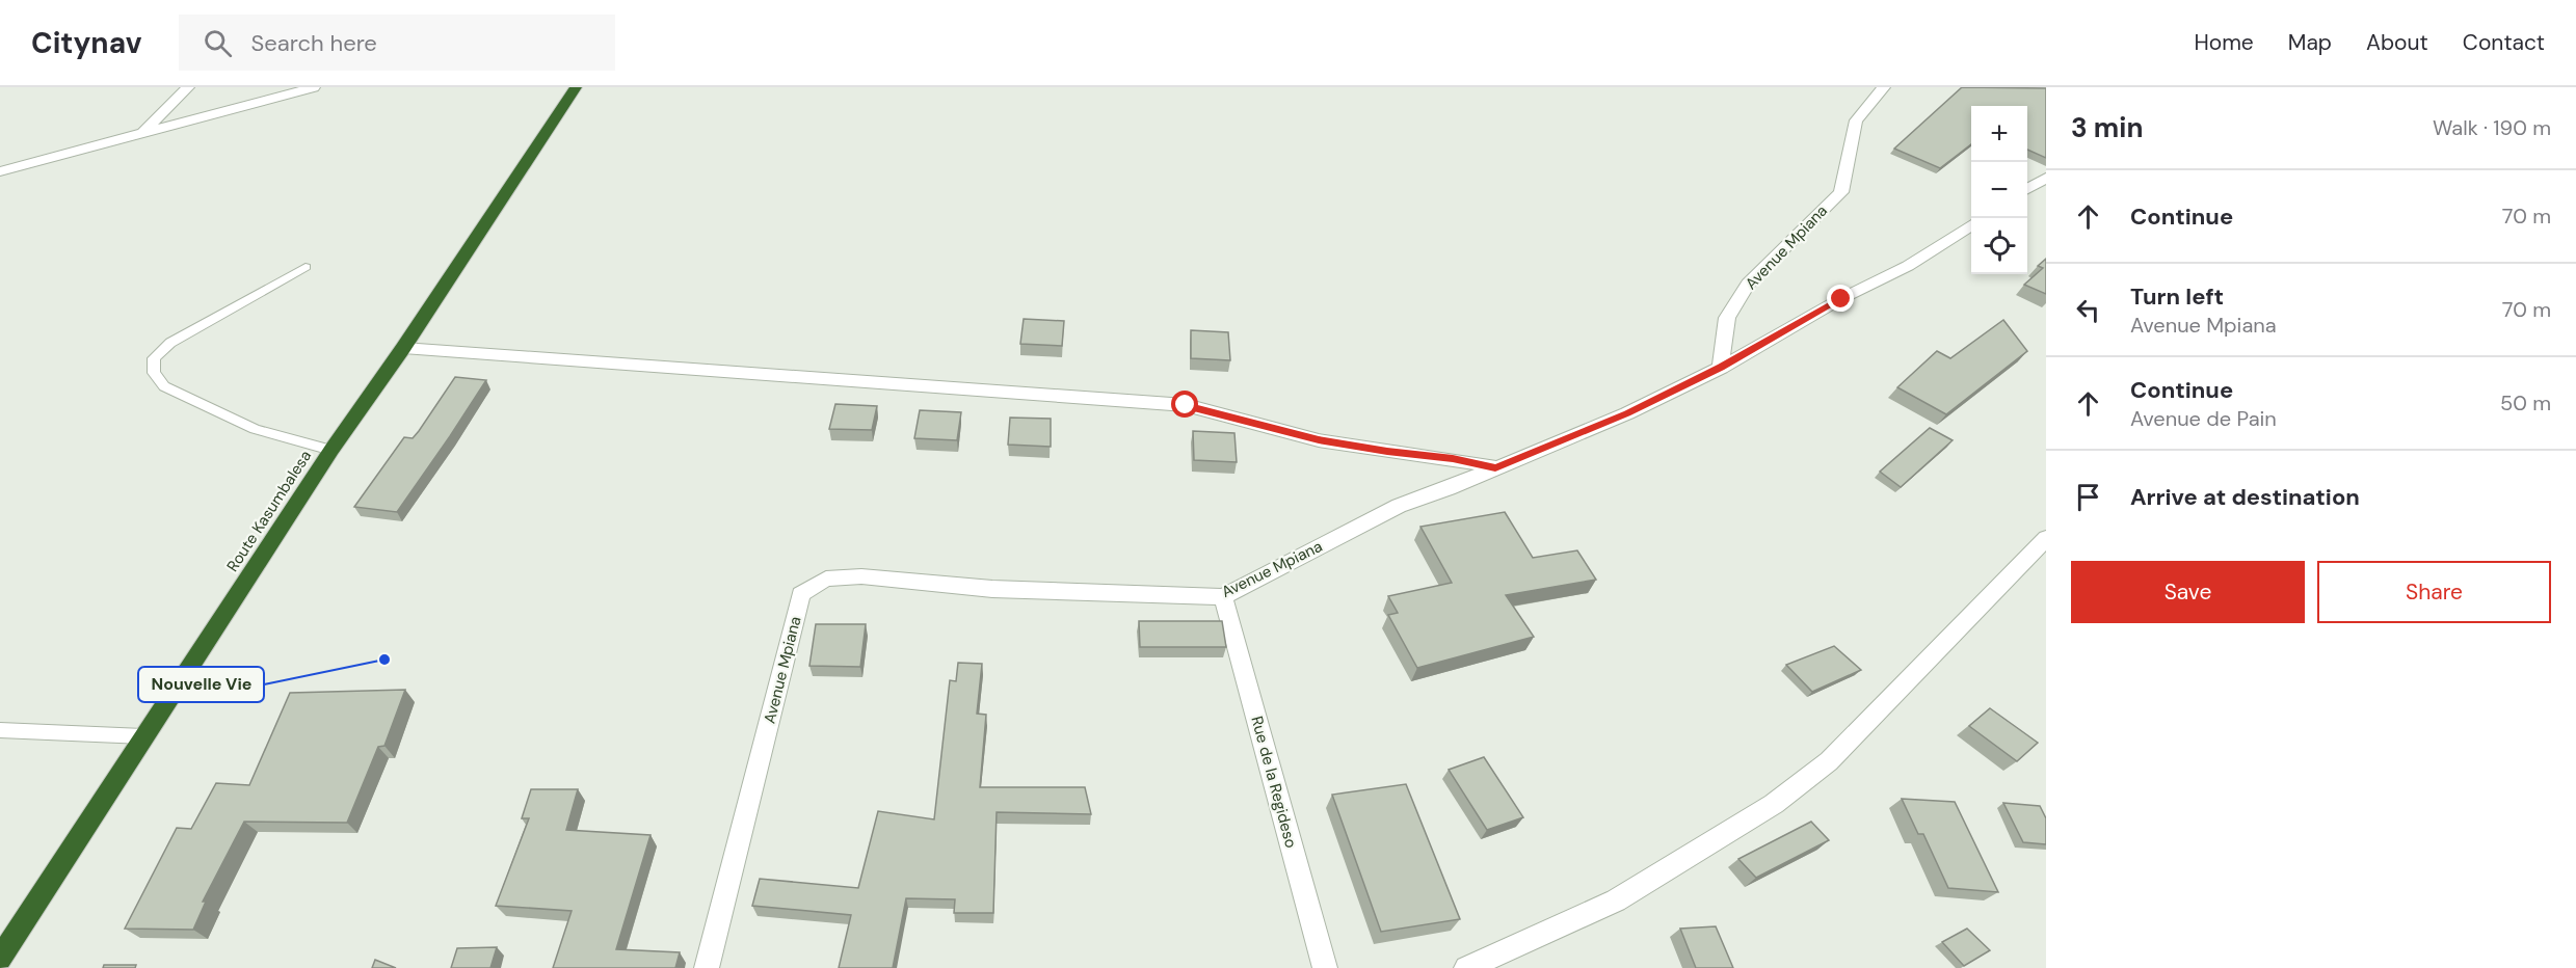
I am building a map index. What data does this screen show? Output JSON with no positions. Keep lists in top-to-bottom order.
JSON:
{
  "streets": {
    "highway": ["Route Kasumbalesa"],
    "street": ["Avenue Mpiana", "Rue de la Regideso"]
  },
  "crossings": [
    ["Avenue Mpiana", "Rue de la Regideso"]
  ],
  "places": ["Nouvelle Vie"],
  "page": {
    "header": "Citynav",
    "search": "Search here",
    "nav": [
      "Home",
      "Map",
      "About",
      "Contact"
    ],
    "heading": ["3 min", "Walk · 190 m"],
    "map_buttons": ["+", "−"],
    "list": [
      ["Continue", "70 m"],
      ["Turn left", "Avenue Mpiana", "70 m"],
      ["Continue", "Avenue de Pain", "50 m"],
      "Arrive at destination"
    ],
    "buttons": ["Save", "Share"]
  }
}
